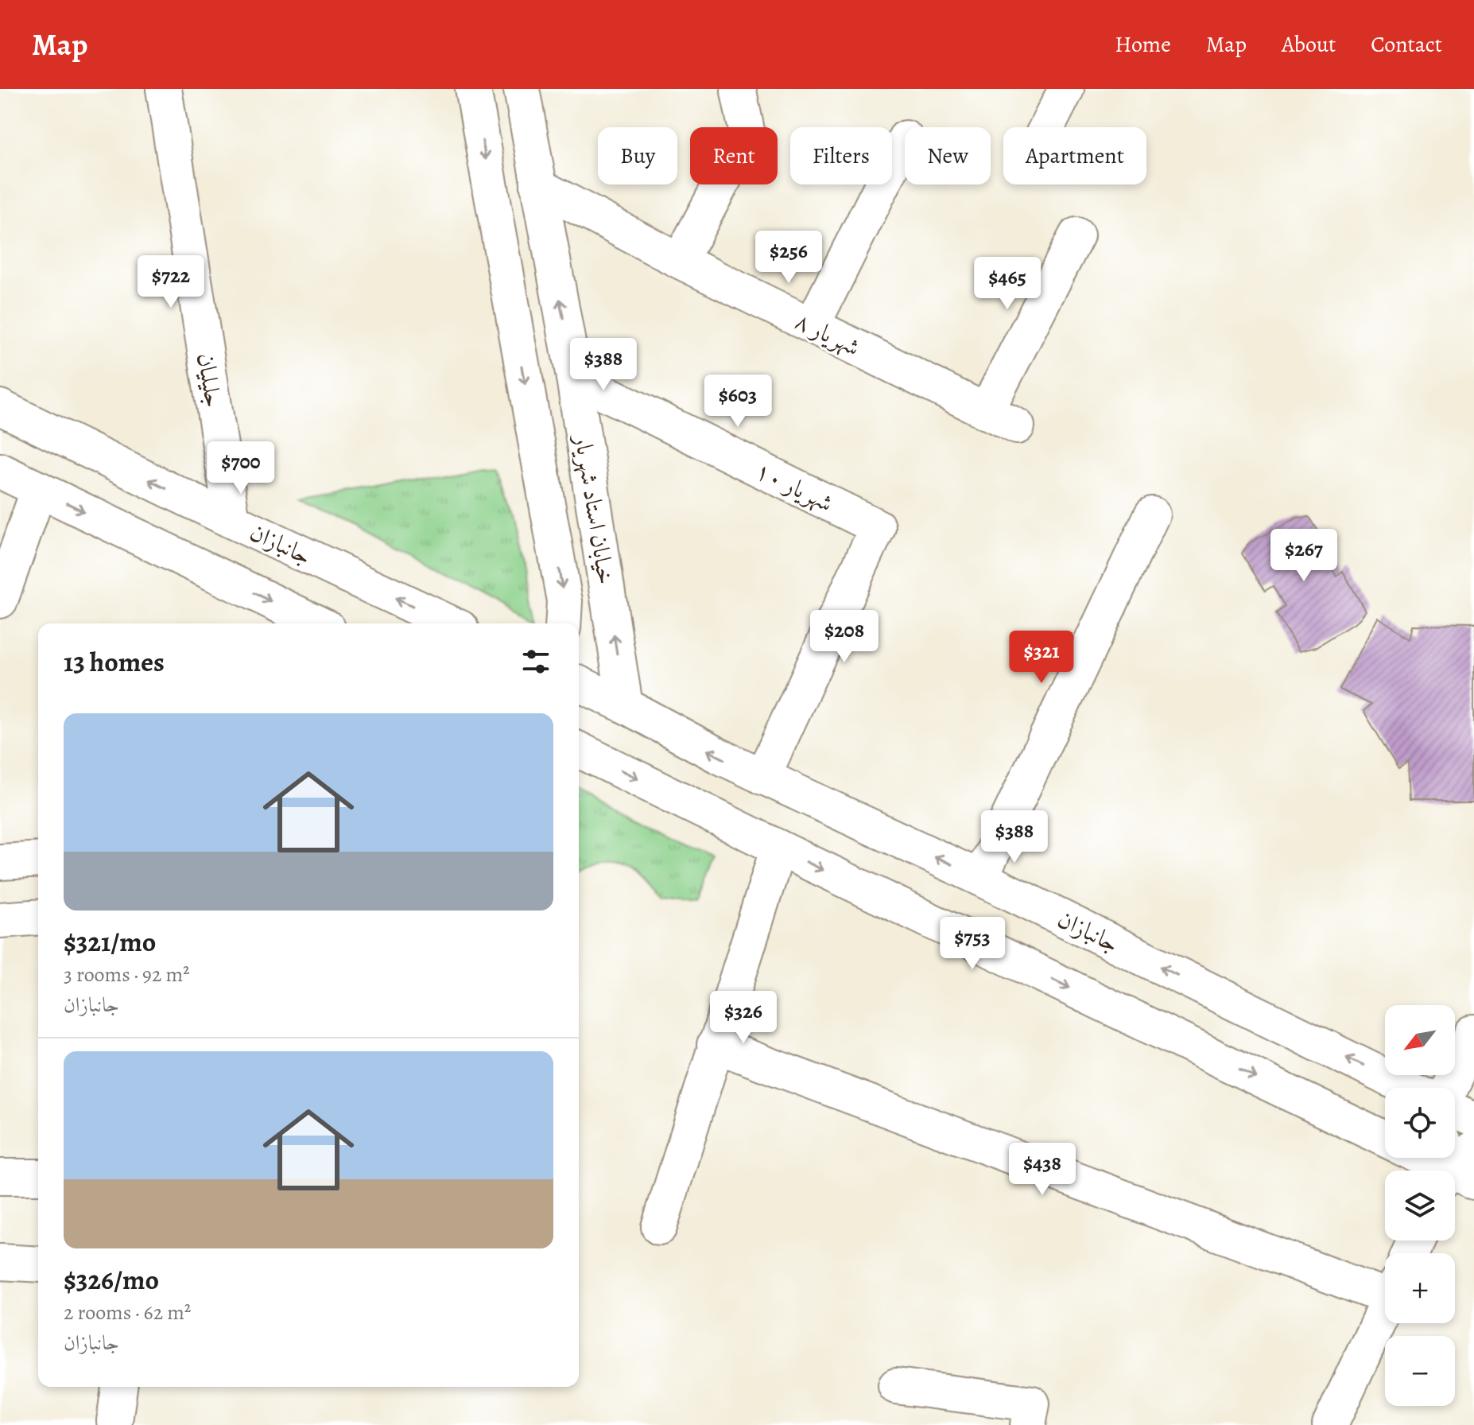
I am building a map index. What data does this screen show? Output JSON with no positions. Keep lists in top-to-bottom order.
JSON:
{
  "streets": {
    "street": [
      "شهریار ۸",
      "جلیلیان",
      "شهریار ۱۰",
      "خیابان استاد شهریار",
      "جانبازان"
    ]
  },
  "crossings": [
    ["شهریار ۸", "خیابان استاد شهریار"],
    ["جلیلیان", "جانبازان"],
    ["شهریار ۱۰", "خیابان استاد شهریار"],
    ["شهریار ۱۰", "جانبازان"],
    ["خیابان استاد شهریار", "جانبازان"]
  ],
  "north": "bottom left",
  "page": {
    "header": "Map",
    "nav": [
      "Home",
      "Map",
      "About",
      "Contact"
    ],
    "chip": [
      "Buy",
      "Rent",
      "Filters",
      "New",
      "Apartment"
    ],
    "price": [
      "$256",
      "$722",
      "$465",
      "$388",
      "$603",
      "$700",
      "$267",
      "$208",
      "$321",
      "$388",
      "$753",
      "$326",
      "$438"
    ],
    "heading": "13 homes",
    "list": [
      {
        "name": "$321/mo",
        "note": "3 rooms · 92 m² · جانبازان"
      },
      {
        "name": "$326/mo",
        "note": "2 rooms · 62 m² · جانبازان"
      }
    ],
    "map_buttons": ["+", "−"]
  }
}
